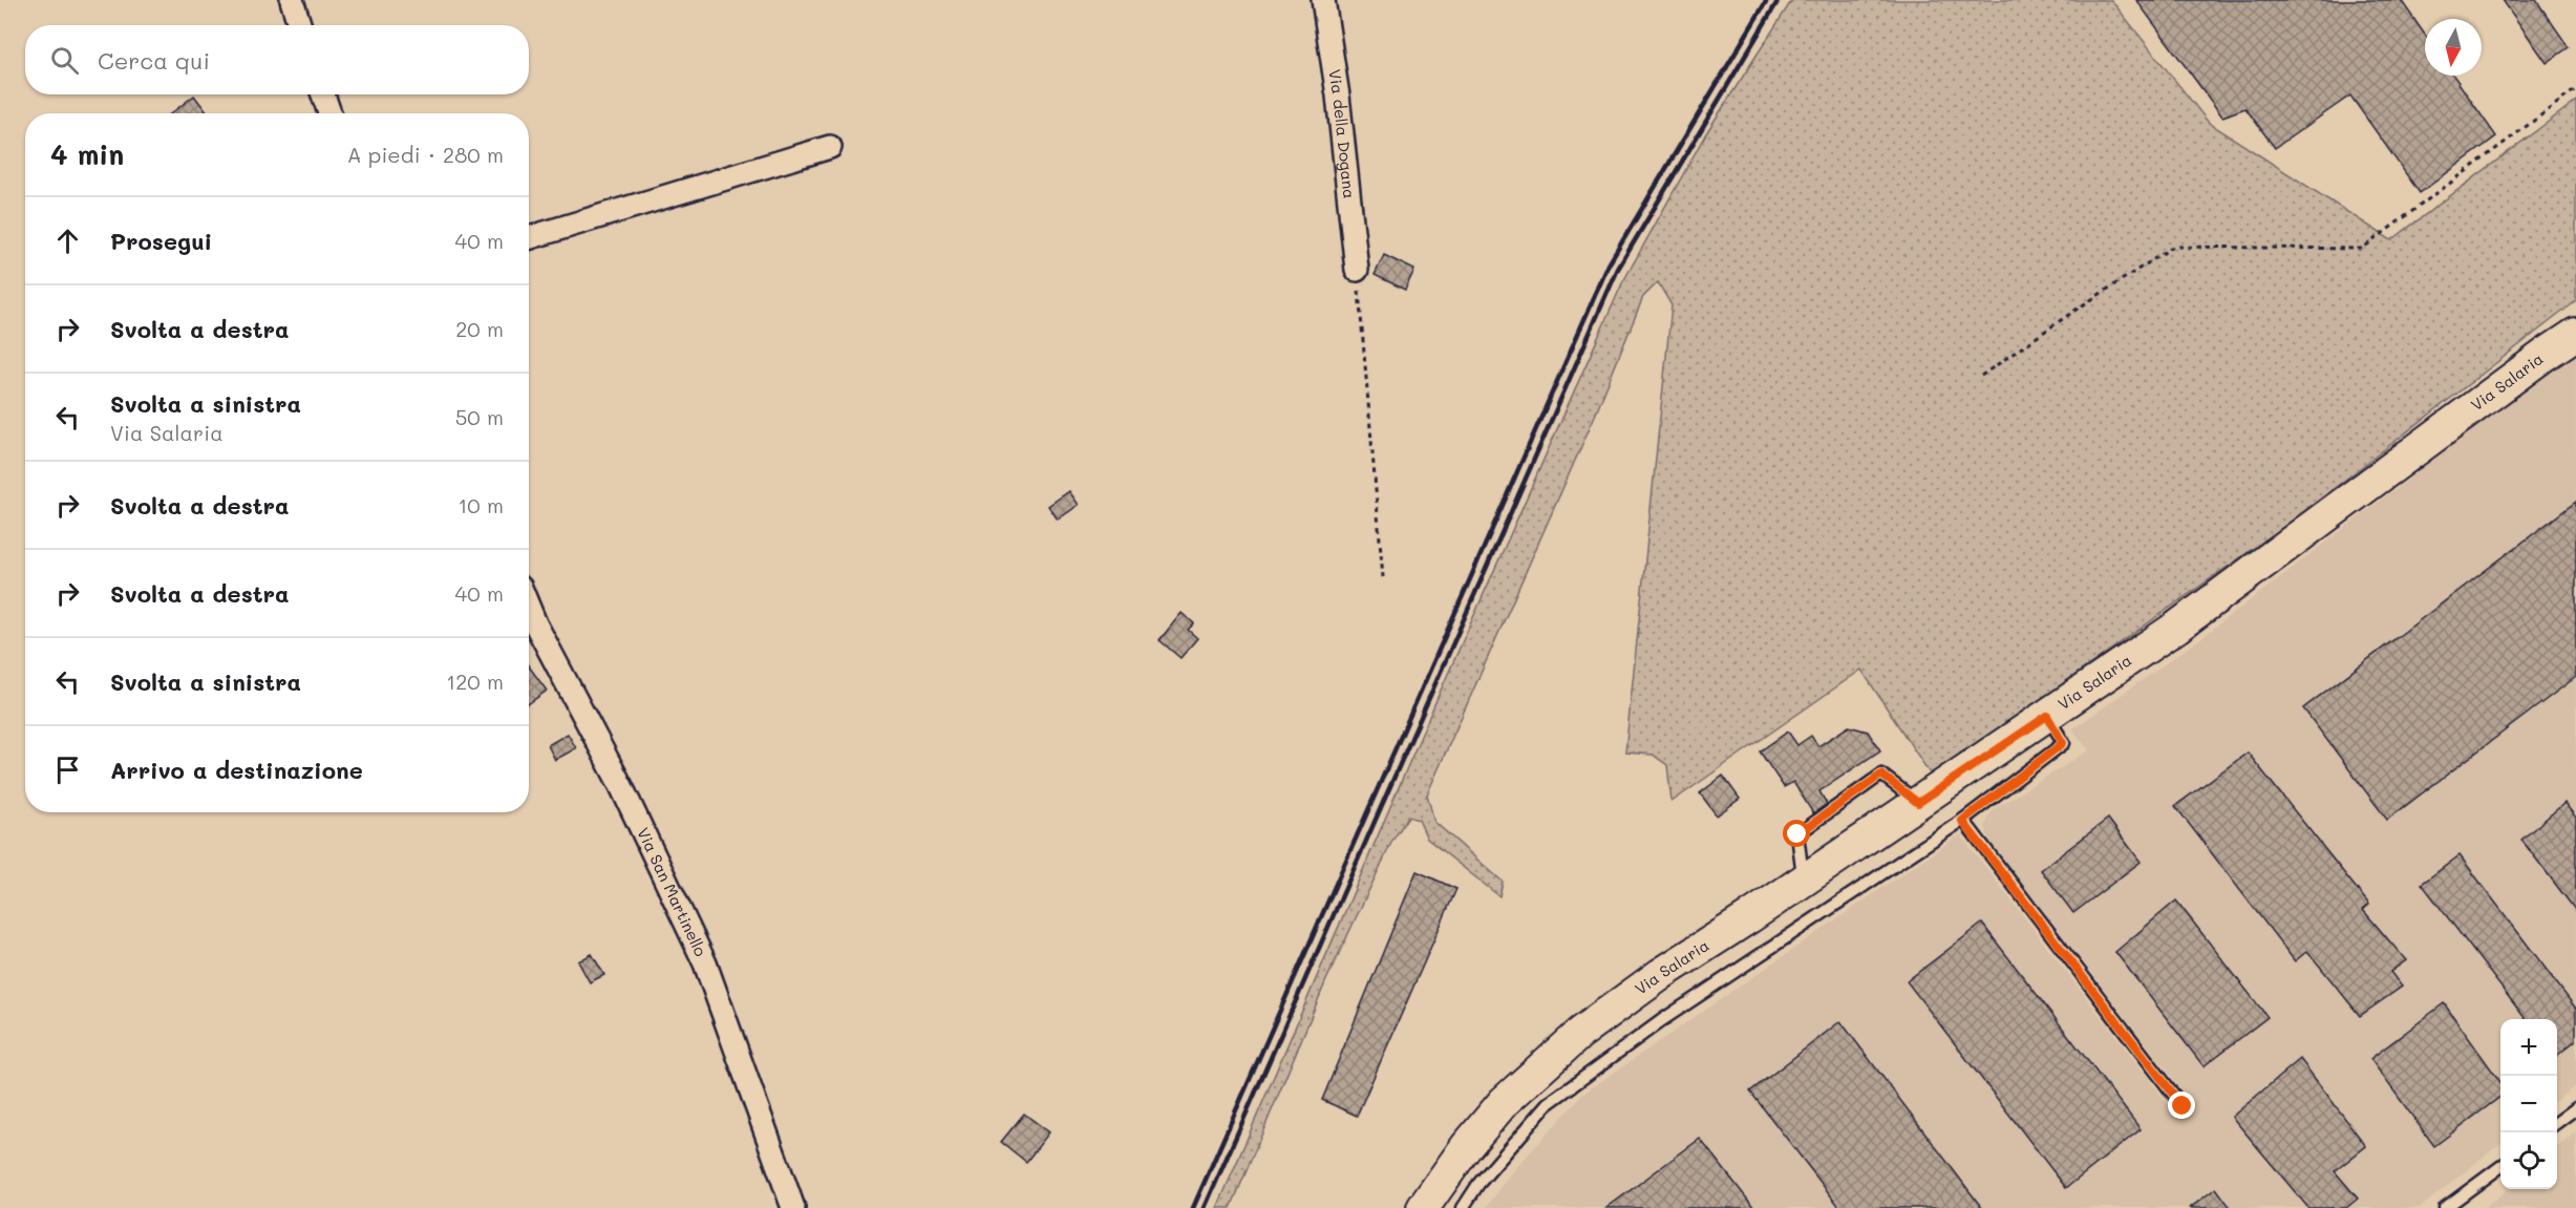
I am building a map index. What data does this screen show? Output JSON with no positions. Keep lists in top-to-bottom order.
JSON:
{
  "streets": {
    "main road": ["Via Salaria"],
    "street": ["Via della Dogana", "Via San Martinello"]
  },
  "north": "bottom",
  "page": {
    "search": "Cerca qui",
    "heading": ["4 min", "A piedi · 280 m"],
    "list": [
      ["Prosegui", "40 m"],
      ["Svolta a destra", "20 m"],
      ["Svolta a sinistra", "Via Salaria", "50 m"],
      ["Svolta a destra", "10 m"],
      ["Svolta a destra", "40 m"],
      ["Svolta a sinistra", "120 m"],
      "Arrivo a destinazione"
    ],
    "map_buttons": ["+", "−"]
  }
}
